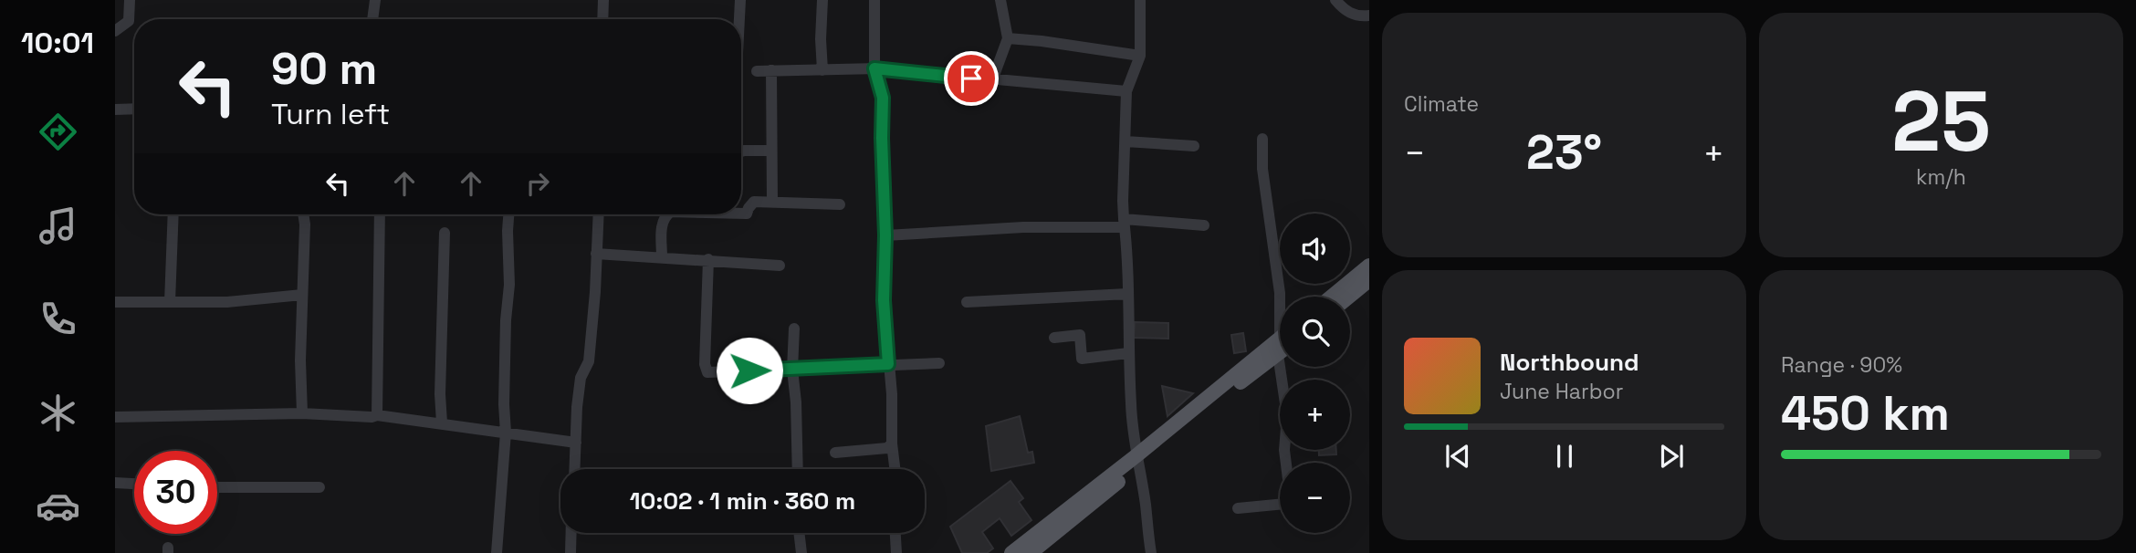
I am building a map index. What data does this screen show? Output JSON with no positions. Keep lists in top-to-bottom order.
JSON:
{
  "page": {
    "tabs": "10:01",
    "tile": [
      "Climate",
      ["25", "km/h"],
      ["Range · 90%", "450 km"]
    ],
    "turn": ["90 m", "Turn left"],
    "heat": ["−", "23°", "+"],
    "map_buttons": ["+", "−"],
    "song": ["Northbound", "June Harbor"],
    "limit": "30",
    "trip": "10:02 · 1 min · 360 m"
  }
}
